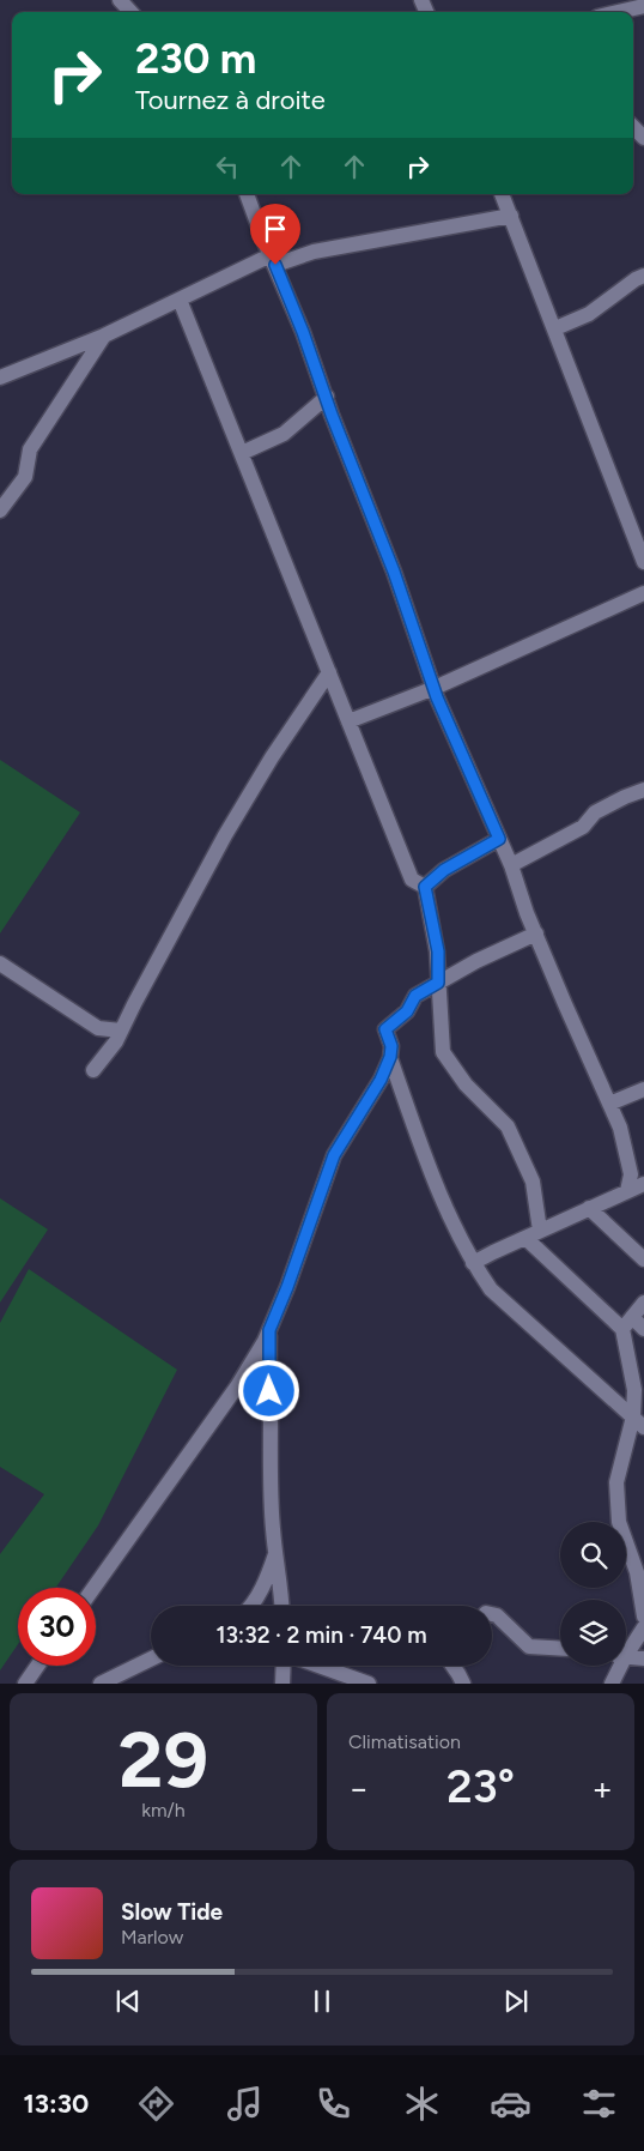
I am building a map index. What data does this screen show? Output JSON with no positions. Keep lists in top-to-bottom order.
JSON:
{
  "page": {
    "turn": ["230 m", "Tournez à droite"],
    "limit": "30",
    "trip": "13:32 · 2 min · 740 m",
    "tile": [
      ["29", "km/h"],
      "Climatisation"
    ],
    "heat": ["−", "23°", "+"],
    "song": ["Slow Tide", "Marlow"],
    "tabs": "13:30"
  }
}
